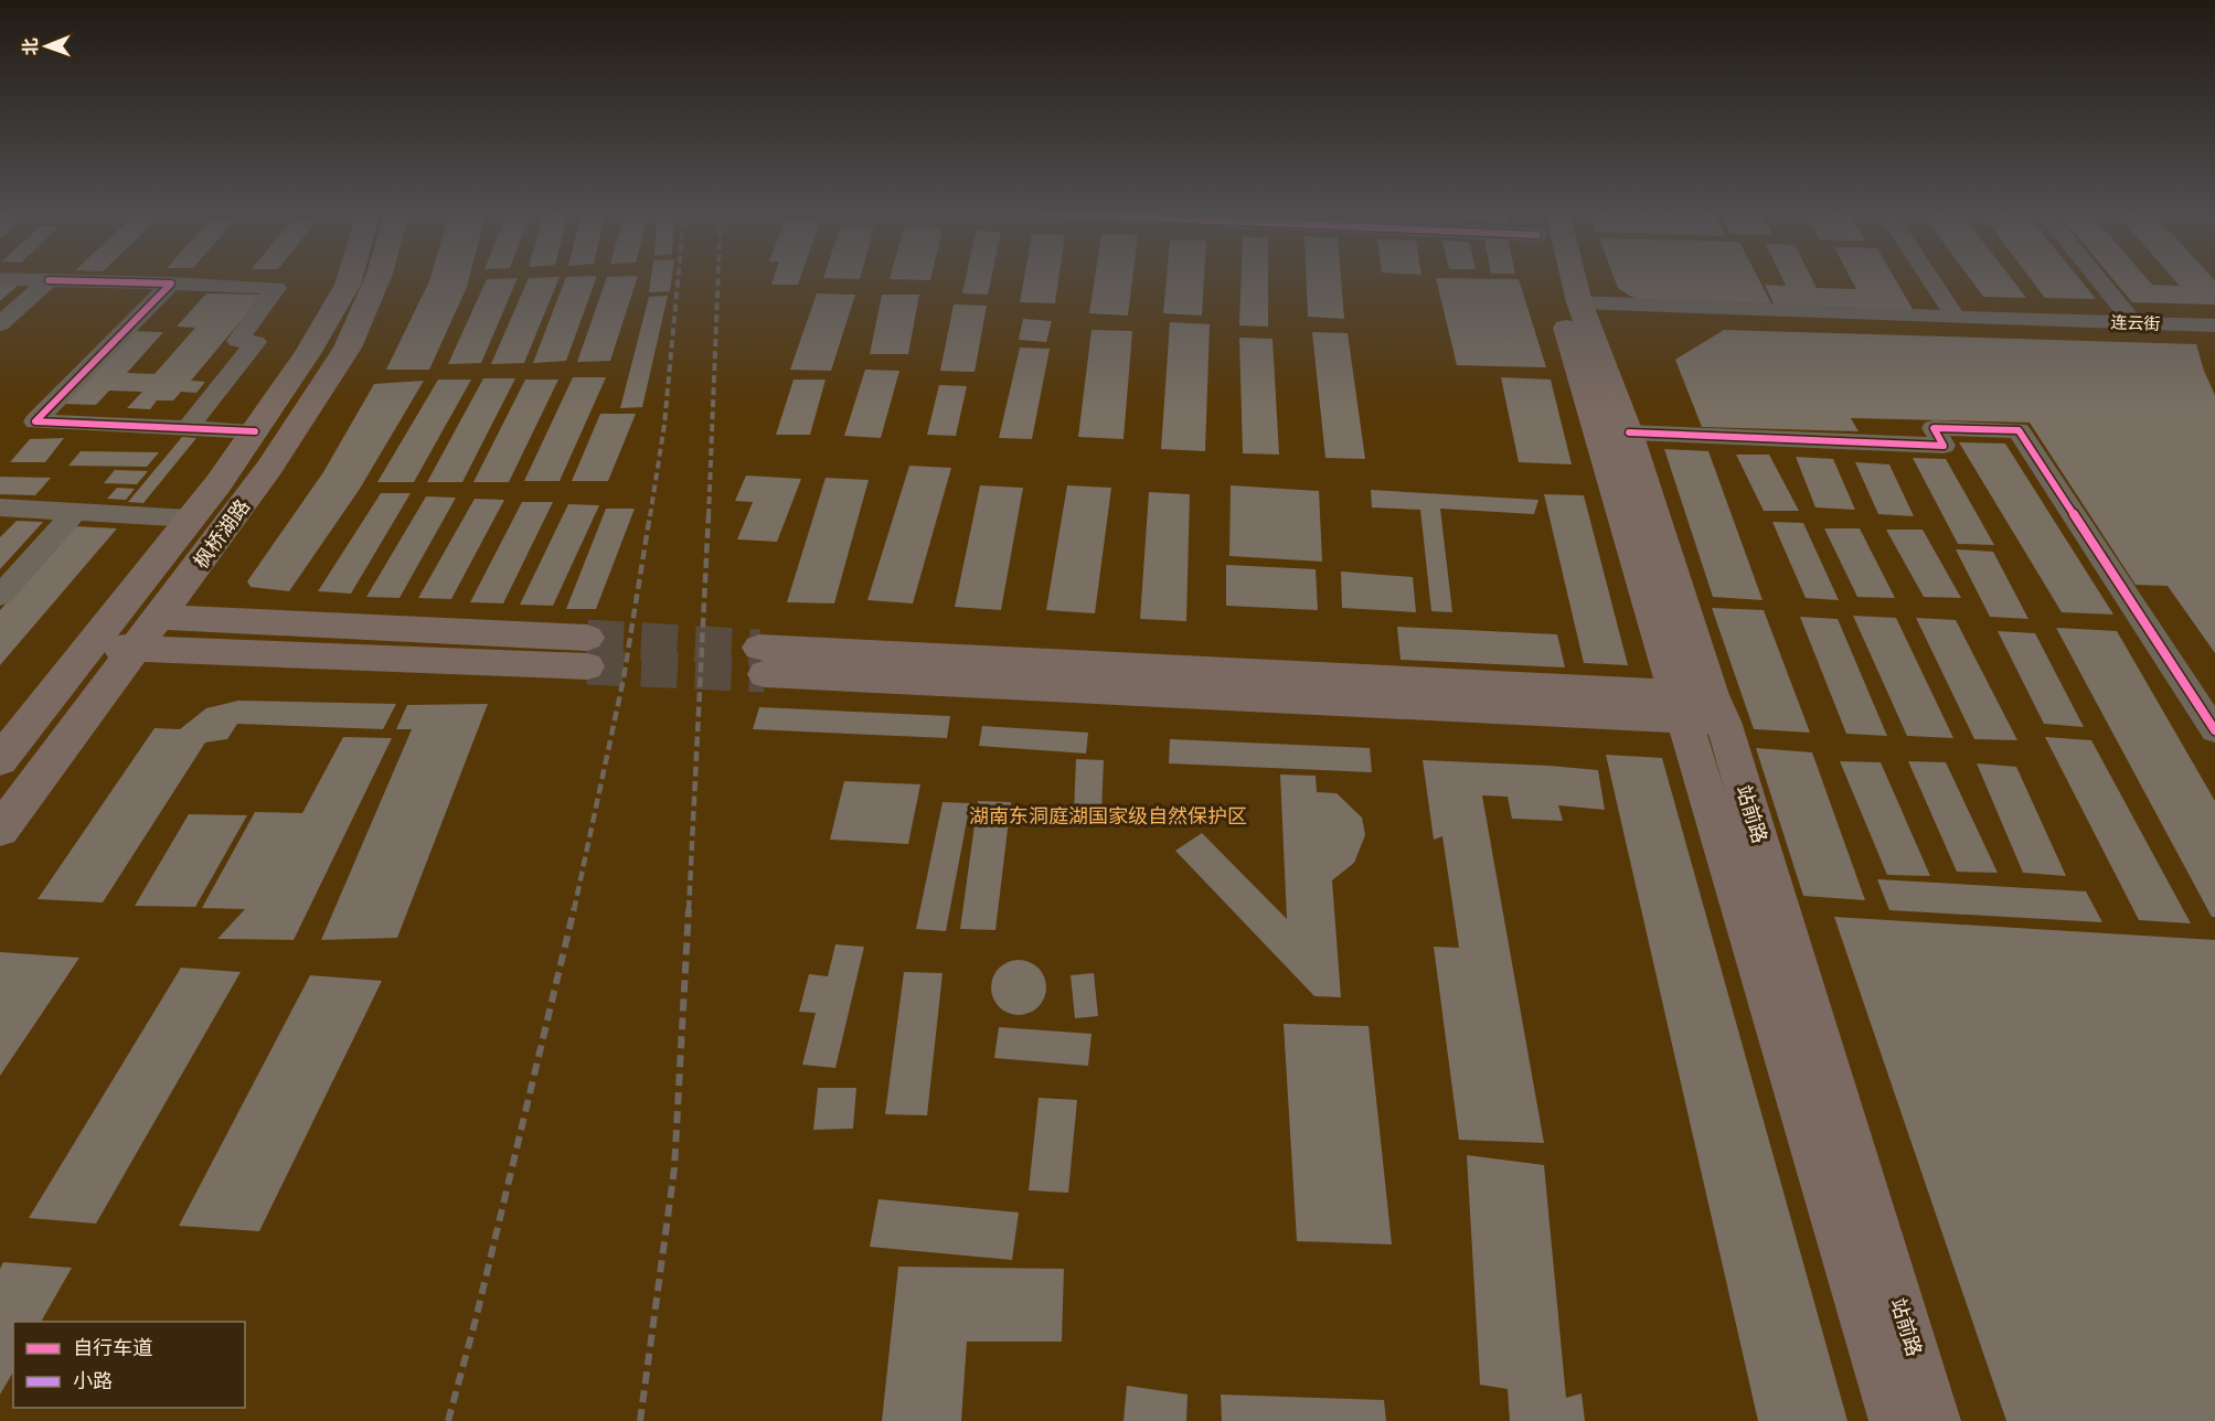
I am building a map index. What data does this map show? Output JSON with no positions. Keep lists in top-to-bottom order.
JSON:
{
  "streets": {
    "main road": ["枫桥湖路", "站前路"],
    "street": ["连云街"]
  },
  "crossings": [
    ["连云街", "站前路"]
  ],
  "parks": ["湖南东洞庭湖国家级自然保护区"],
  "legend": ["自行车道", "小路"],
  "north": "left"
}
